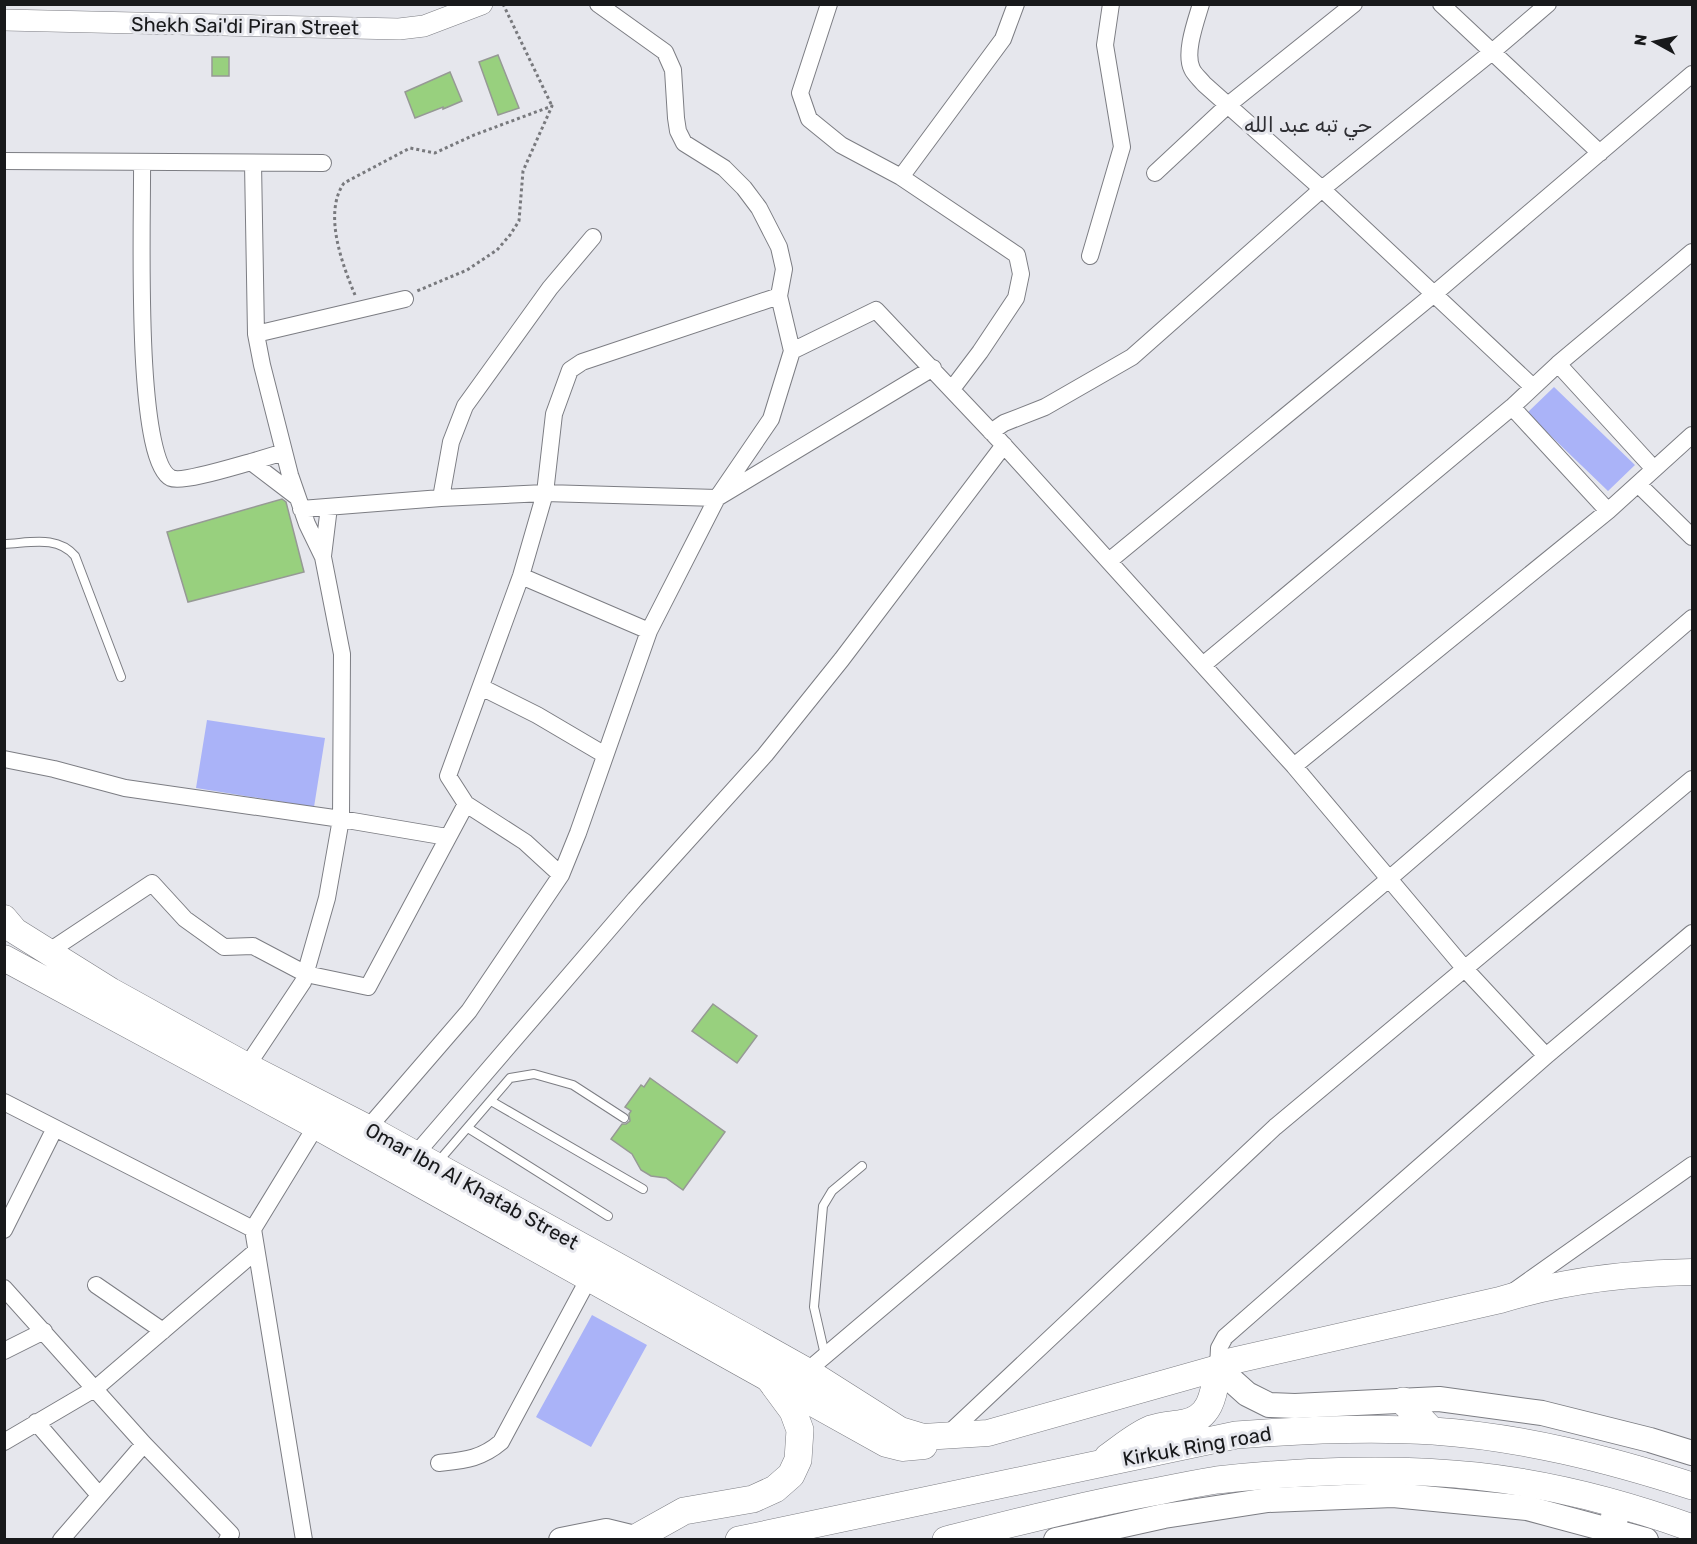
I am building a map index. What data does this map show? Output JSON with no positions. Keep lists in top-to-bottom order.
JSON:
{
  "streets": {
    "highway": ["Kirkuk Ring road"],
    "main road": ["Omar Ibn Al Khatab Street"],
    "street": ["Shekh Sai'di Piran Street"]
  },
  "districts": ["حي تبه عبد الله"],
  "north": "left"
}
